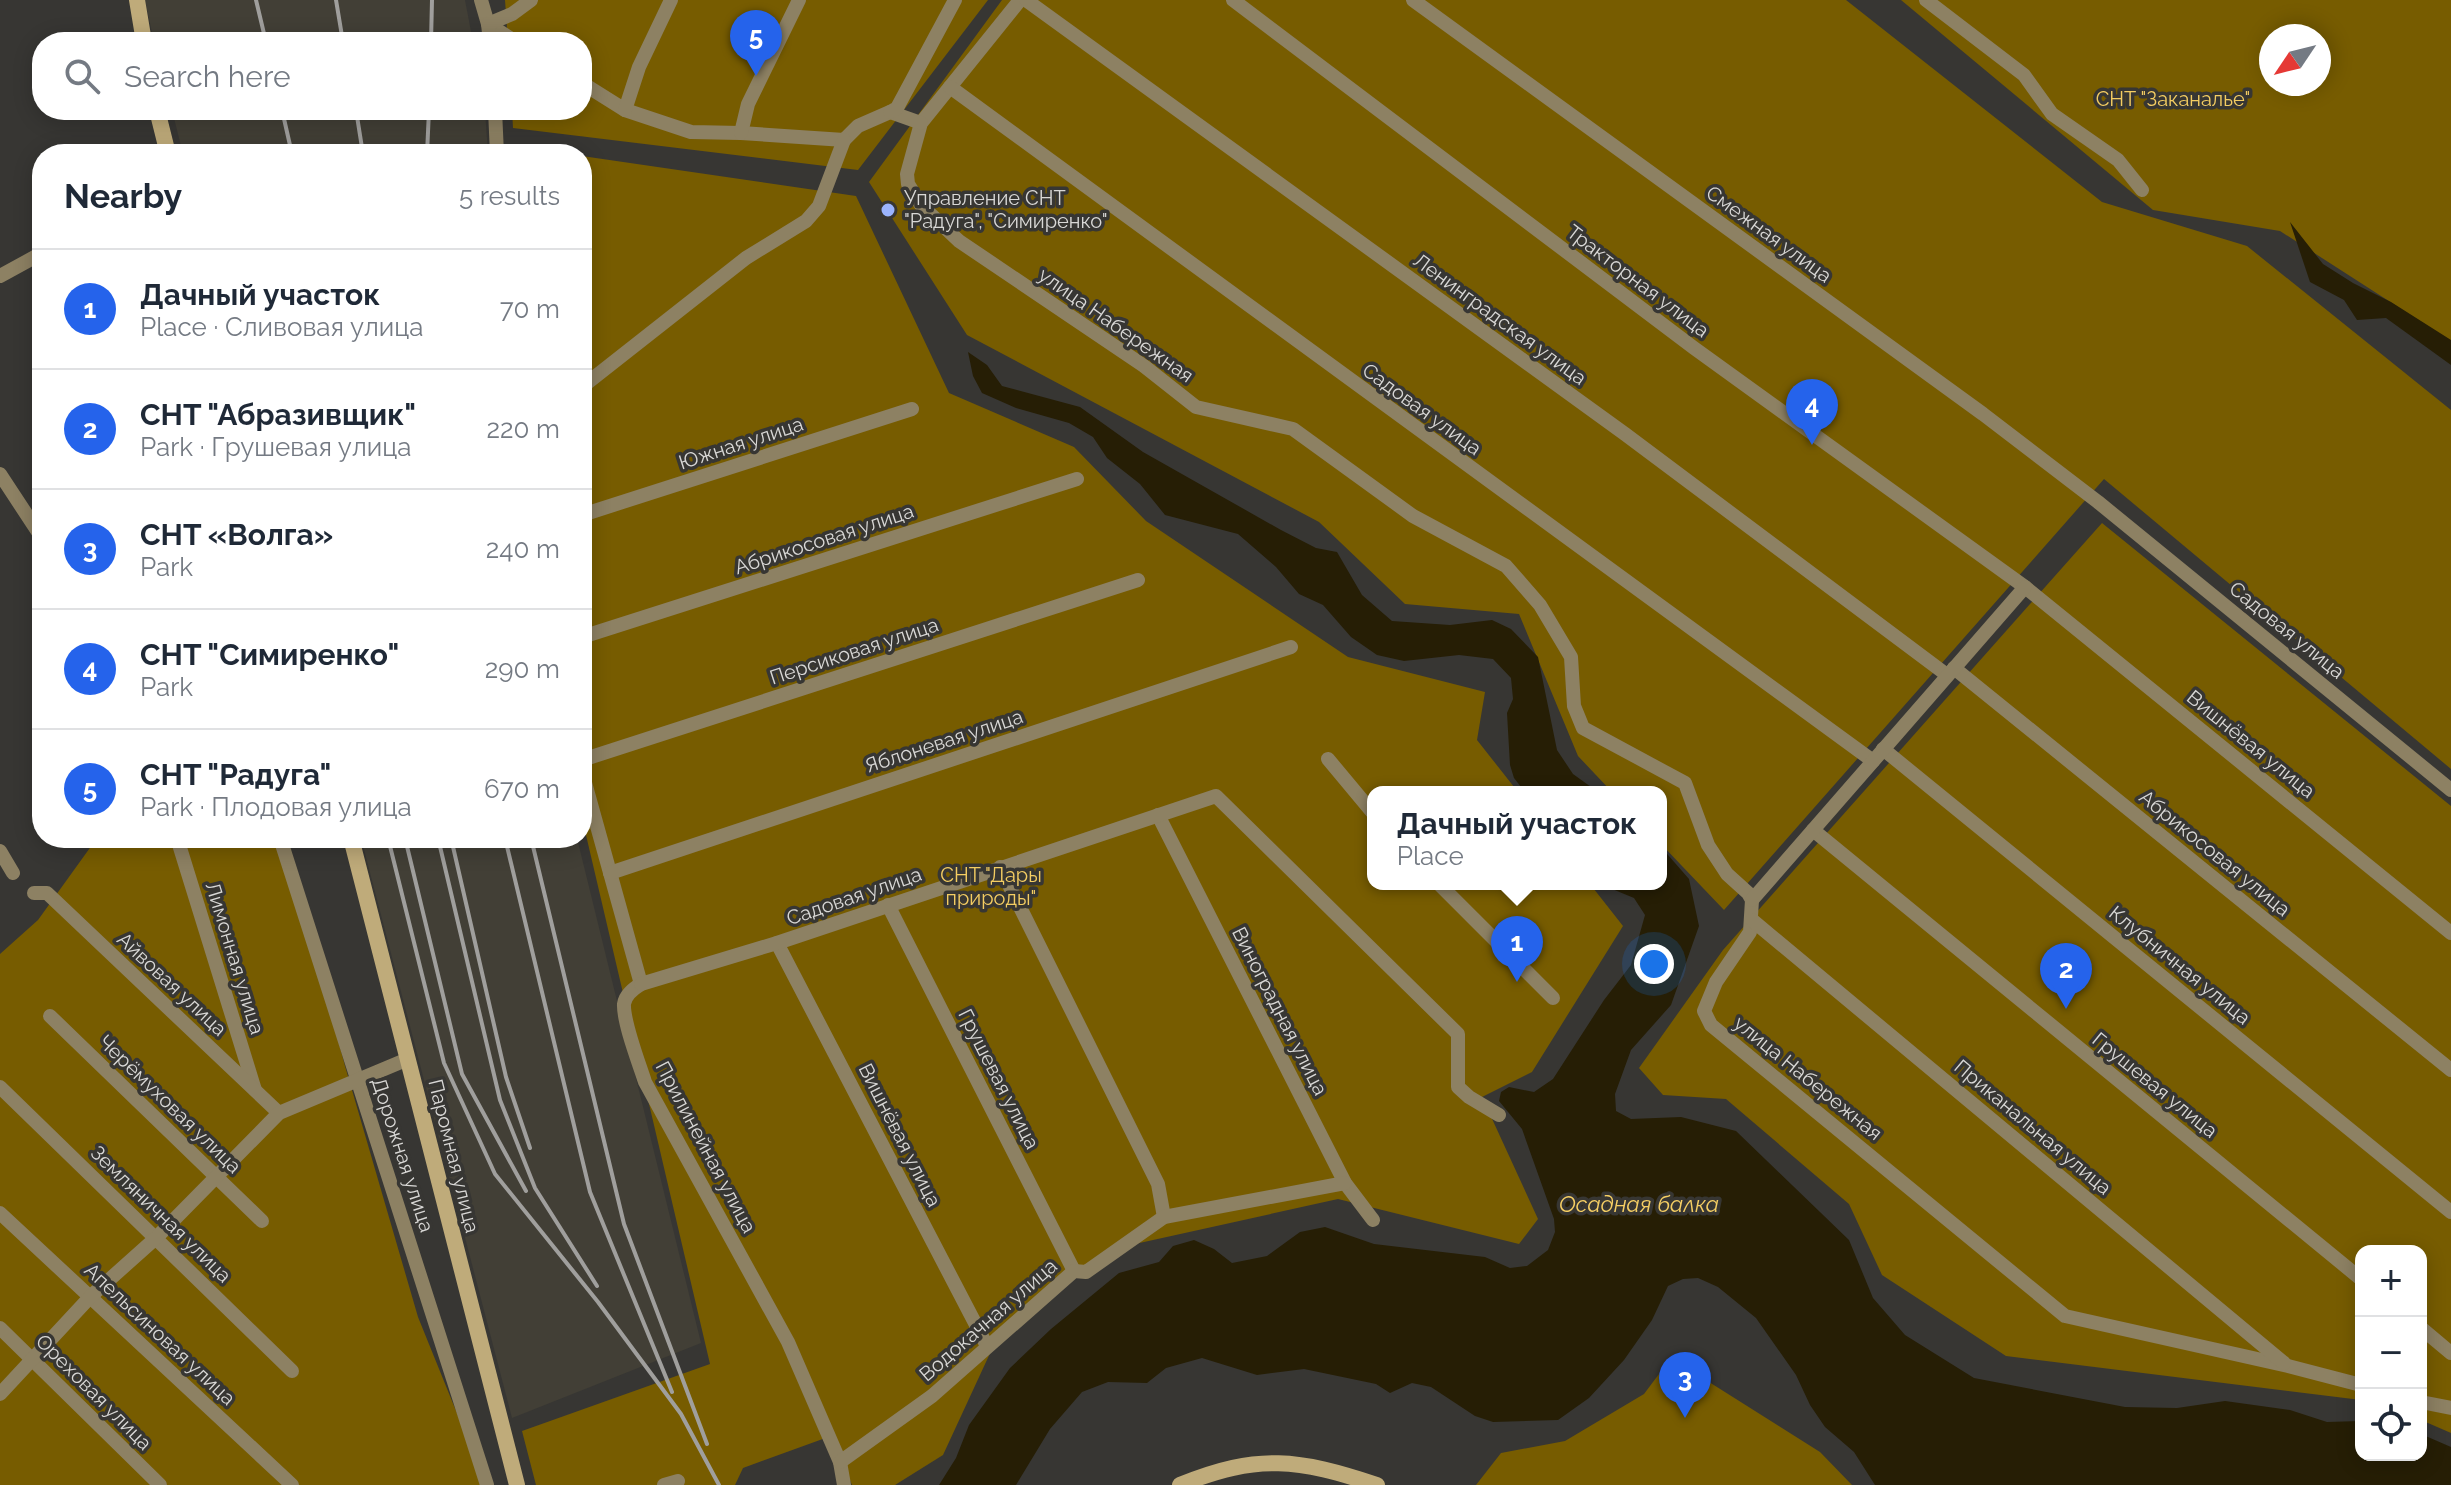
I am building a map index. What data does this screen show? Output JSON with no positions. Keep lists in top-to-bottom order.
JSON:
{
  "streets": {
    "street": [
      "Смежная улица",
      "Тракторная улица",
      "Ленинградская улица",
      "улица Набережная",
      "Садовая улица",
      "Южная улица",
      "Абрикосовая улица",
      "Персиковая улица",
      "Яблоневая улица",
      "Вишнёвая улица",
      "Лимонная улица",
      "Клубничная улица",
      "Айвовая улица",
      "Виноградная улица",
      "Грушевая улица",
      "Черёмуховая улица",
      "Приканальная улица",
      "Прилинейная улица",
      "Дорожная улица",
      "Паромная улица",
      "Земляничная улица",
      "Водокачная улица",
      "Апельсиновая улица",
      "Ореховая улица"
    ]
  },
  "crossings": [
    ["Смежная улица", "Садовая улица"],
    ["Тракторная улица", "Вишнёвая улица"],
    ["Ленинградская улица", "Абрикосовая улица"],
    ["улица Набережная", "Приканальная улица"],
    ["Садовая улица", "Вишнёвая улица"],
    ["Садовая улица", "Виноградная улица"],
    ["Садовая улица", "Грушевая улица"],
    ["Садовая улица", "Прилинейная улица"],
    ["Вишнёвая улица", "Водокачная улица"],
    ["Лимонная улица", "Айвовая улица"],
    ["Виноградная улица", "Водокачная улица"],
    ["Грушевая улица", "Водокачная улица"],
    ["Прилинейная улица", "Водокачная улица"]
  ],
  "water": ["Осадная балка"],
  "parks": ["СНТ \"Заканалье\"", "СНТ \"Дары природы\""],
  "places": ["Управление СНТ \"Радуга\", \"Симиренко\""],
  "north": "bottom left",
  "page": {
    "pins": [
      "5",
      "4",
      "1",
      "2",
      "3"
    ],
    "search": "Search here",
    "heading": ["Nearby", "5 results"],
    "list": [
      {
        "mark": "1",
        "name": "Дачный участок",
        "note": "Place · Сливовая улица",
        "value": "70 m"
      },
      {
        "mark": "2",
        "name": "СНТ \"Абразивщик\"",
        "note": "Park · Грушевая улица",
        "value": "220 m"
      },
      {
        "mark": "3",
        "name": "СНТ «Волга»",
        "note": "Park",
        "value": "240 m"
      },
      {
        "mark": "4",
        "name": "СНТ \"Симиренко\"",
        "note": "Park",
        "value": "290 m"
      },
      {
        "mark": "5",
        "name": "СНТ \"Радуга\"",
        "note": "Park · Плодовая улица",
        "value": "670 m"
      }
    ],
    "popup": ["Дачный участок", "Place"],
    "map_buttons": ["+", "−"]
  }
}
